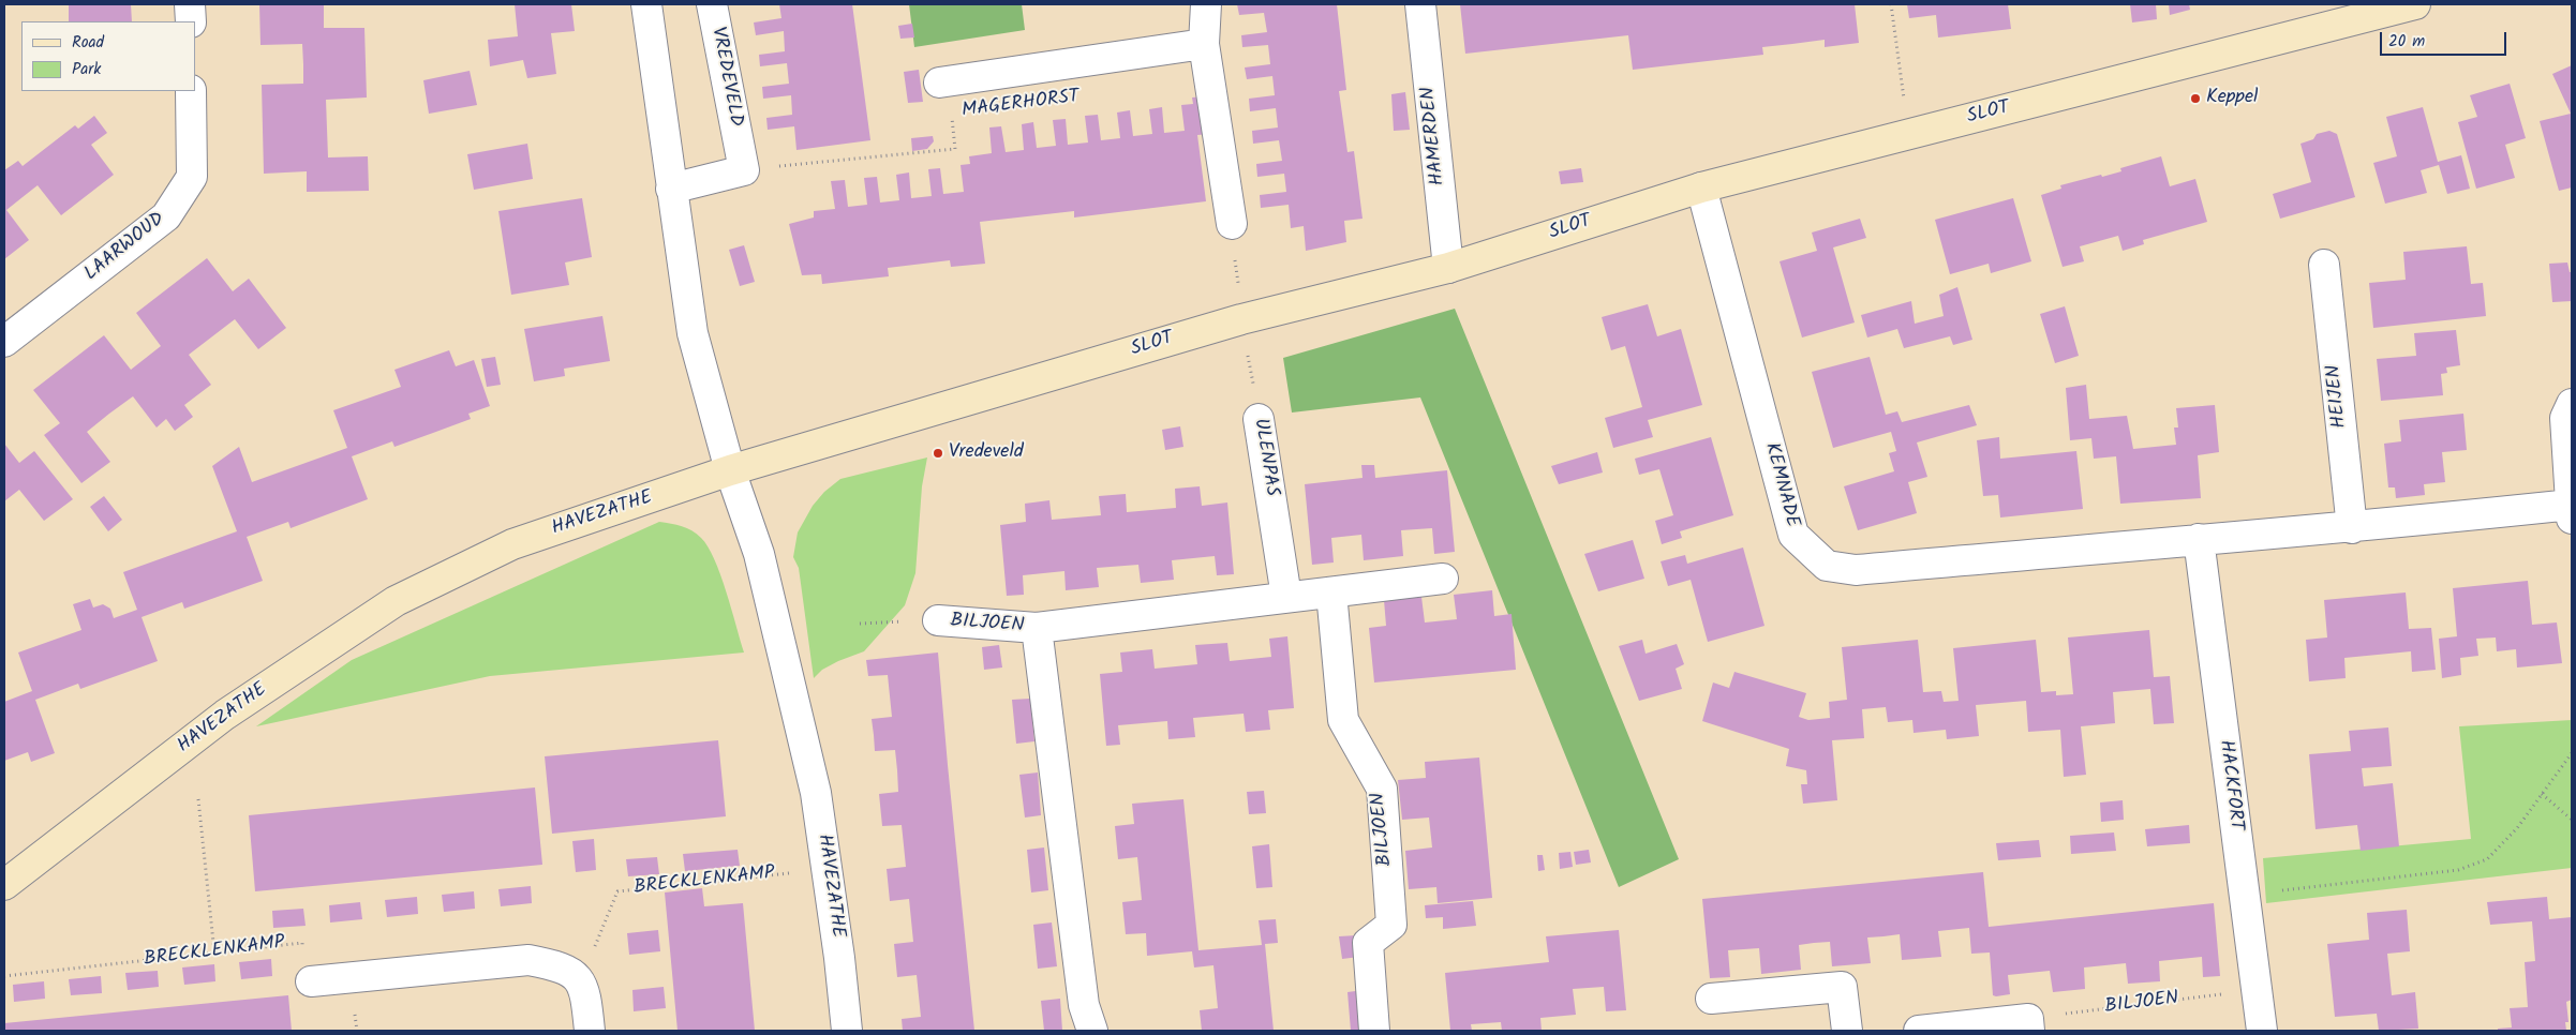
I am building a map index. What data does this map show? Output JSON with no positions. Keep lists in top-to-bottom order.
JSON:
{
  "streets": {
    "street": [
      "VREDEVELD",
      "MAGERHORST",
      "SLOT",
      "HAMERDEN",
      "LAARWOUD",
      "HEIJEN",
      "ULENPAS",
      "KEMNADE",
      "HAVEZATHE",
      "BILJOEN",
      "HACKFORT"
    ],
    "path": ["BRECKLENKAMP"]
  },
  "crossings": [
    ["VREDEVELD", "MAGERHORST"],
    ["SLOT", "HAMERDEN"],
    ["SLOT", "ULENPAS"],
    ["SLOT", "KEMNADE"],
    ["SLOT", "HAVEZATHE"],
    ["ULENPAS", "BILJOEN"],
    ["KEMNADE", "HACKFORT"],
    ["BILJOEN", "HACKFORT"]
  ],
  "places": ["Keppel", "Vredeveld"],
  "legend": ["Road", "Park"],
  "scale_bar": "20 m"
}
